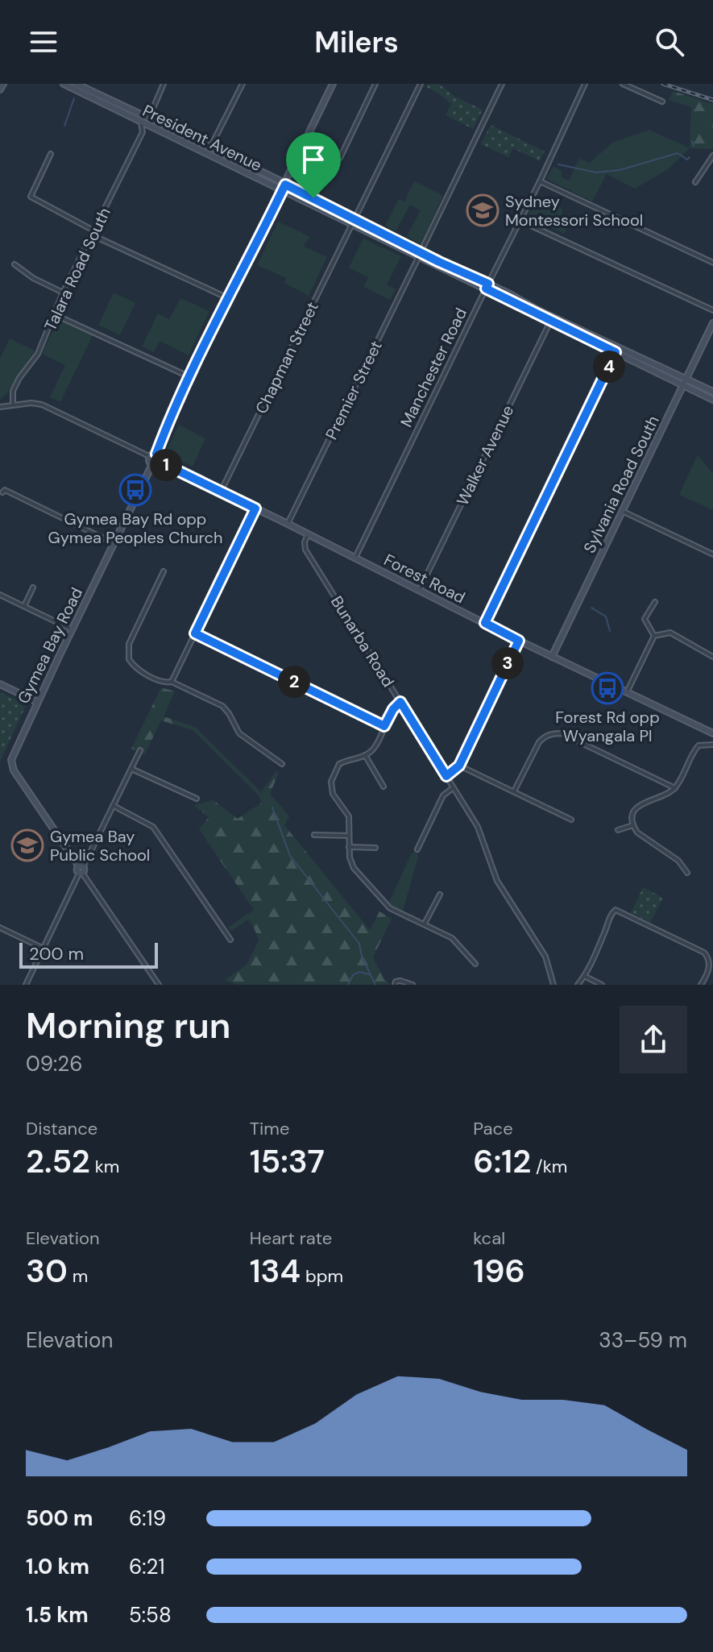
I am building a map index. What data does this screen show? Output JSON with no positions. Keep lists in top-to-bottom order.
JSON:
{
  "streets": {
    "street": [
      "President Avenue",
      "Talara Road South",
      "Chapman Street",
      "Manchester Road",
      "Premier Street",
      "Walker Avenue",
      "Sylvania Road South",
      "Forest Road",
      "Bunarba Road",
      "Gymea Bay Road"
    ]
  },
  "crossings": [
    ["President Avenue", "Chapman Street"],
    ["President Avenue", "Manchester Road"],
    ["President Avenue", "Premier Street"],
    ["President Avenue", "Walker Avenue"],
    ["President Avenue", "Sylvania Road South"],
    ["Chapman Street", "Forest Road"],
    ["Manchester Road", "Forest Road"],
    ["Premier Street", "Forest Road"],
    ["Walker Avenue", "Forest Road"],
    ["Sylvania Road South", "Forest Road"],
    ["Forest Road", "Bunarba Road"],
    ["Forest Road", "Gymea Bay Road"]
  ],
  "places": {
    "school or university": ["Sydney Montessori School", "Gymea Bay Public School"],
    "bus stop": ["Gymea Bay Rd opp Gymea Peoples Church", "Forest Rd opp Wyangala Pl"]
  },
  "scale_bar": "200 m",
  "page": {
    "header": "Milers",
    "pins": [
      "4",
      "1",
      "3",
      "2"
    ],
    "scale": "200 m",
    "heading": ["Morning run", "09:26"],
    "stats": [
      ["Distance", "2.52 km"],
      ["Time", "15:37"],
      ["Pace", "6:12 /km"],
      ["Elevation", "30 m"],
      ["Heart rate", "134 bpm"],
      ["kcal", "196"]
    ],
    "chart": ["Elevation", "33–59 m"],
    "list": [
      {
        "name": "500 m",
        "note": "6:19"
      },
      {
        "name": "1.0 km",
        "note": "6:21"
      },
      {
        "name": "1.5 km",
        "note": "5:58"
      }
    ]
  }
}
